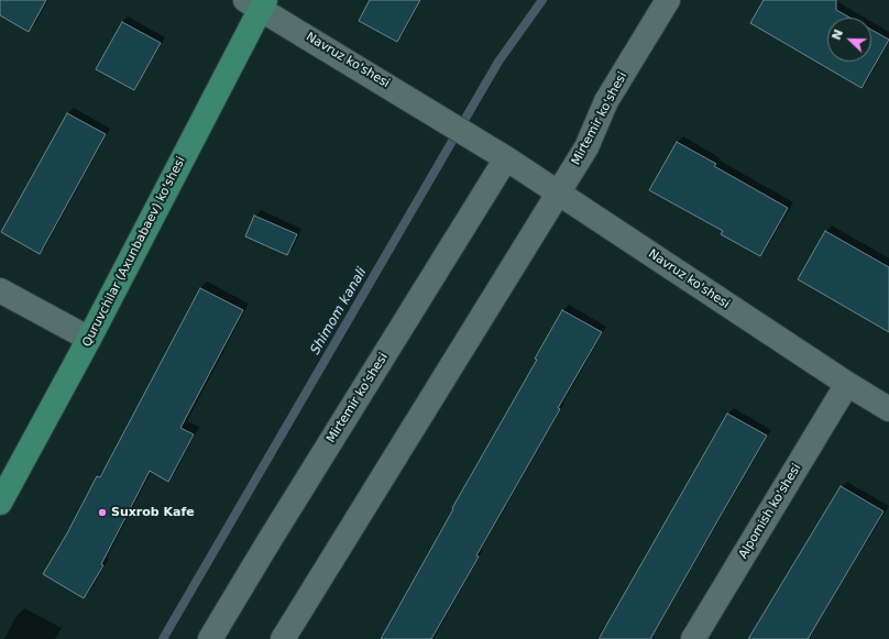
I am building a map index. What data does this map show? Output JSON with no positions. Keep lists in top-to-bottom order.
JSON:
{
  "streets": {
    "main road": ["Quruvchilar (Axunbabaev) ko'shesi"],
    "street": ["Navruz ko'shesi", "Mirtemir ko'shesi", "Alpomish ko'shesi"]
  },
  "crossings": [
    ["Navruz ko'shesi", "Mirtemir ko'shesi"],
    ["Navruz ko'shesi", "Quruvchilar (Axunbabaev) ko'shesi"],
    ["Navruz ko'shesi", "Alpomish ko'shesi"]
  ],
  "water": ["Shimom kanali"],
  "places": ["Suxrob Kafe"],
  "north": "left"
}
